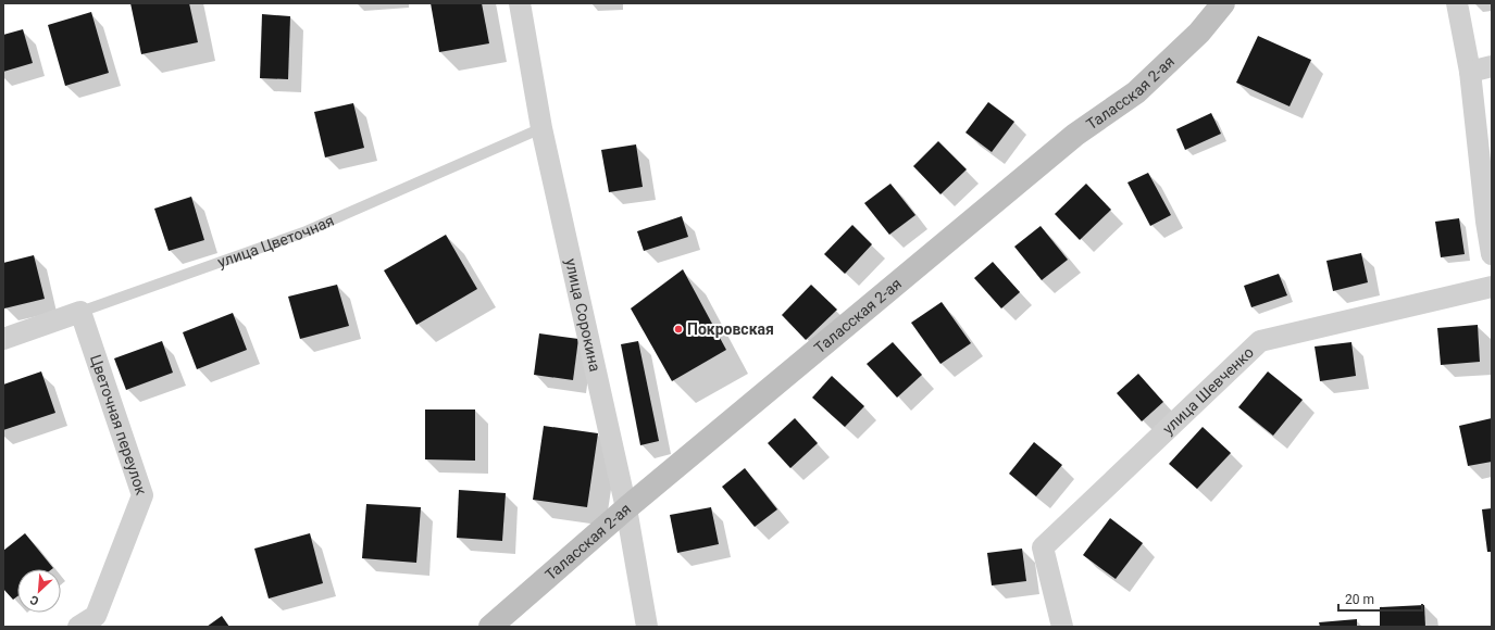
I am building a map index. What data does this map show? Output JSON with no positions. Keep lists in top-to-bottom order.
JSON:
{
  "streets": {
    "street": [
      "Таласская 2-ая",
      "улица Цветочная",
      "улица Сорокина",
      "улица Шевченко",
      "Цветочная переулок"
    ]
  },
  "crossings": [
    ["Таласская 2-ая", "улица Сорокина"],
    ["улица Цветочная", "улица Сорокина"],
    ["улица Цветочная", "Цветочная переулок"]
  ],
  "places": ["Покровская"],
  "scale_bar": "20 m",
  "north": "bottom left"
}
